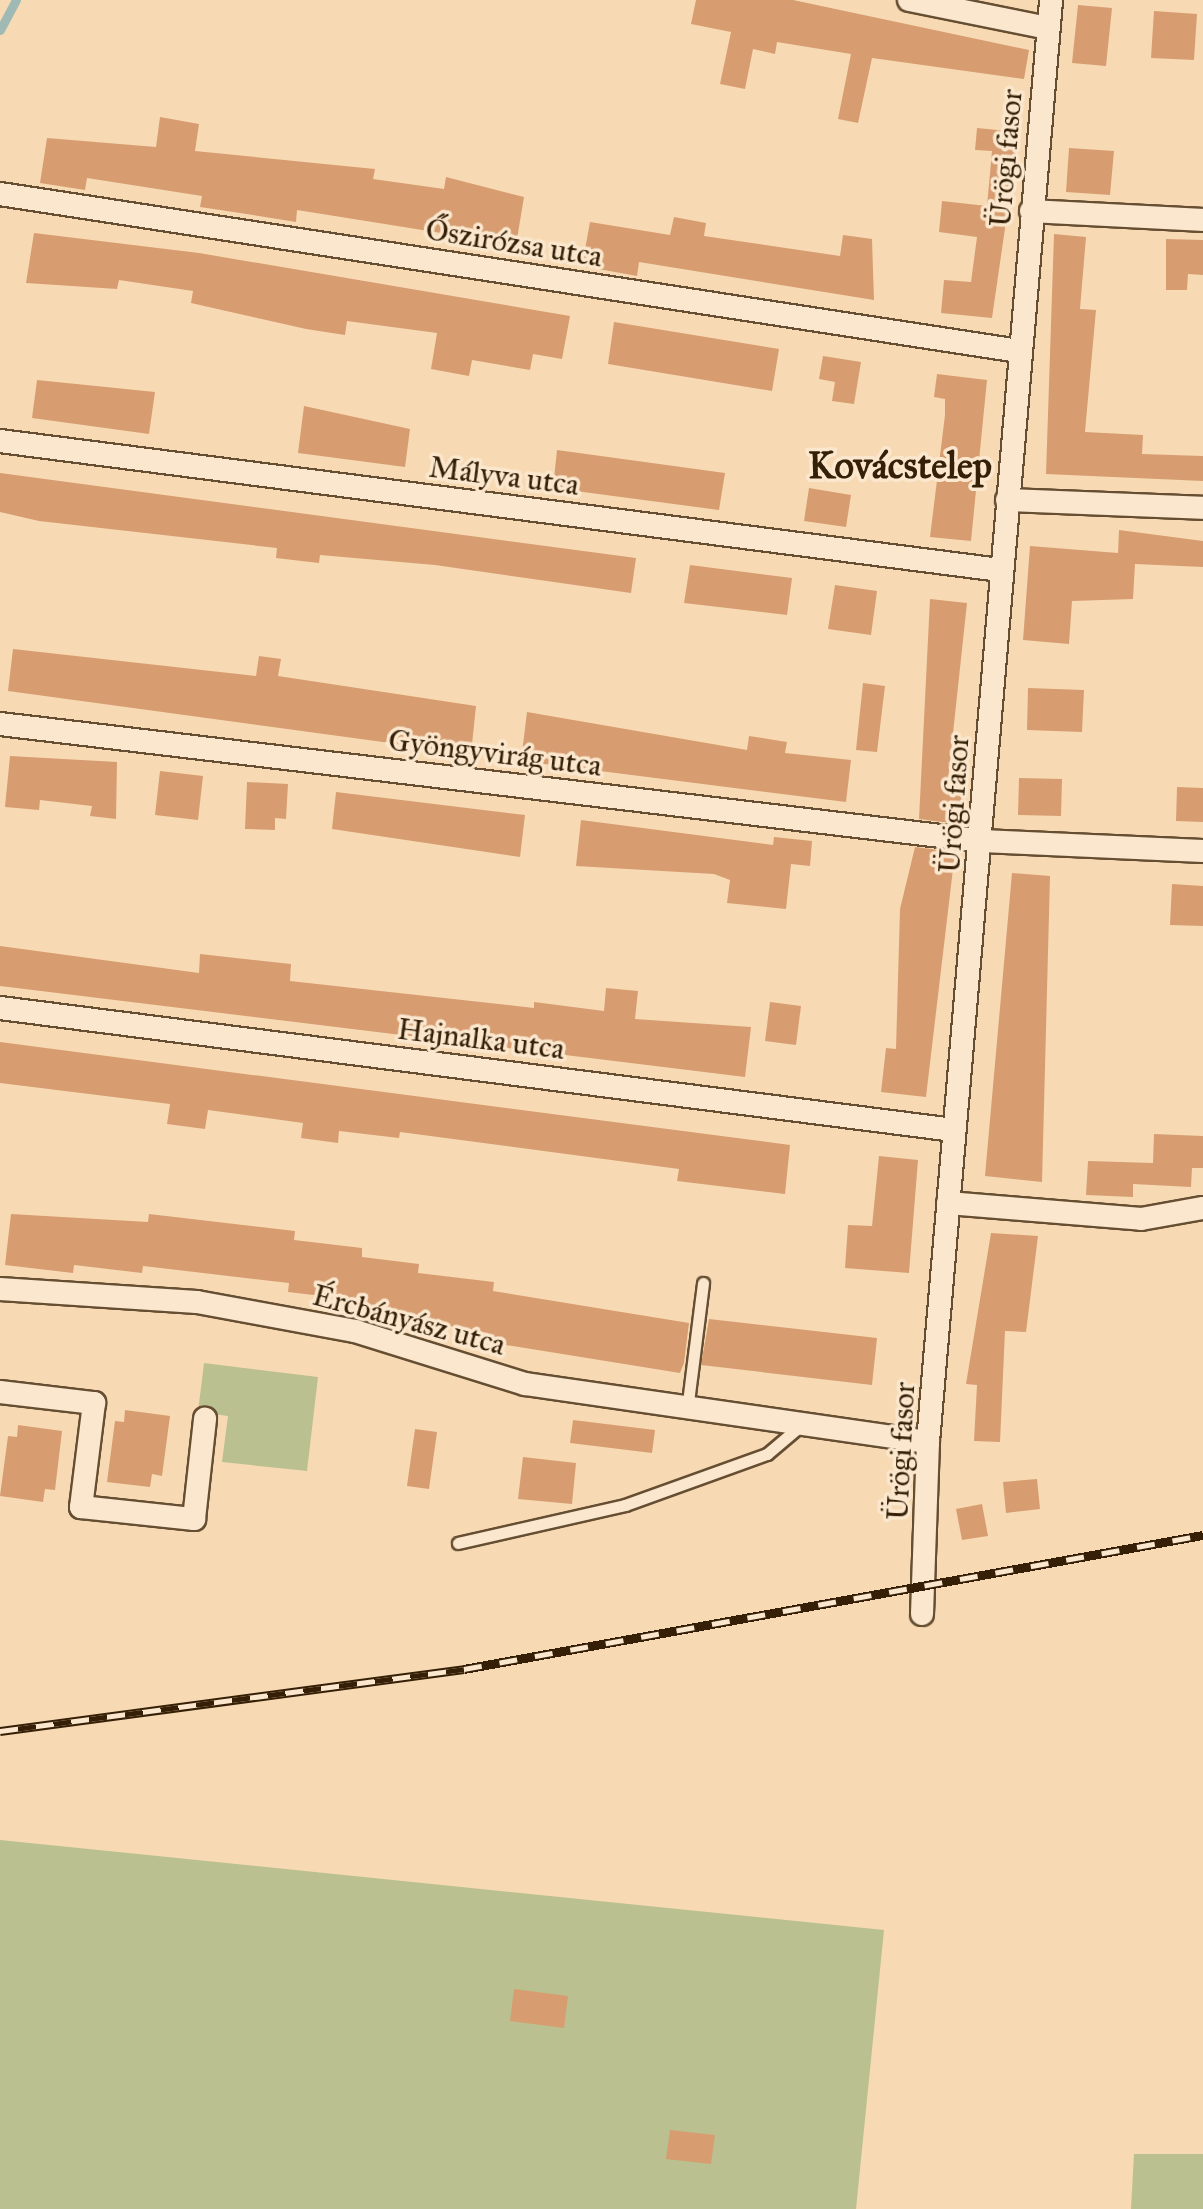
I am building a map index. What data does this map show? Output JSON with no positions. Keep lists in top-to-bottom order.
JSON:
{
  "streets": {
    "street": [
      "Ürögi fasor",
      "Őszirózsa utca",
      "Mályva utca",
      "Gyöngyvirág utca",
      "Hajnalka utca",
      "Ércbányász utca"
    ]
  },
  "crossings": [
    ["Ürögi fasor", "Őszirózsa utca"],
    ["Ürögi fasor", "Mályva utca"],
    ["Ürögi fasor", "Gyöngyvirág utca"],
    ["Ürögi fasor", "Hajnalka utca"],
    ["Ürögi fasor", "Ércbányász utca"]
  ],
  "districts": ["Kovácstelep"]
}
